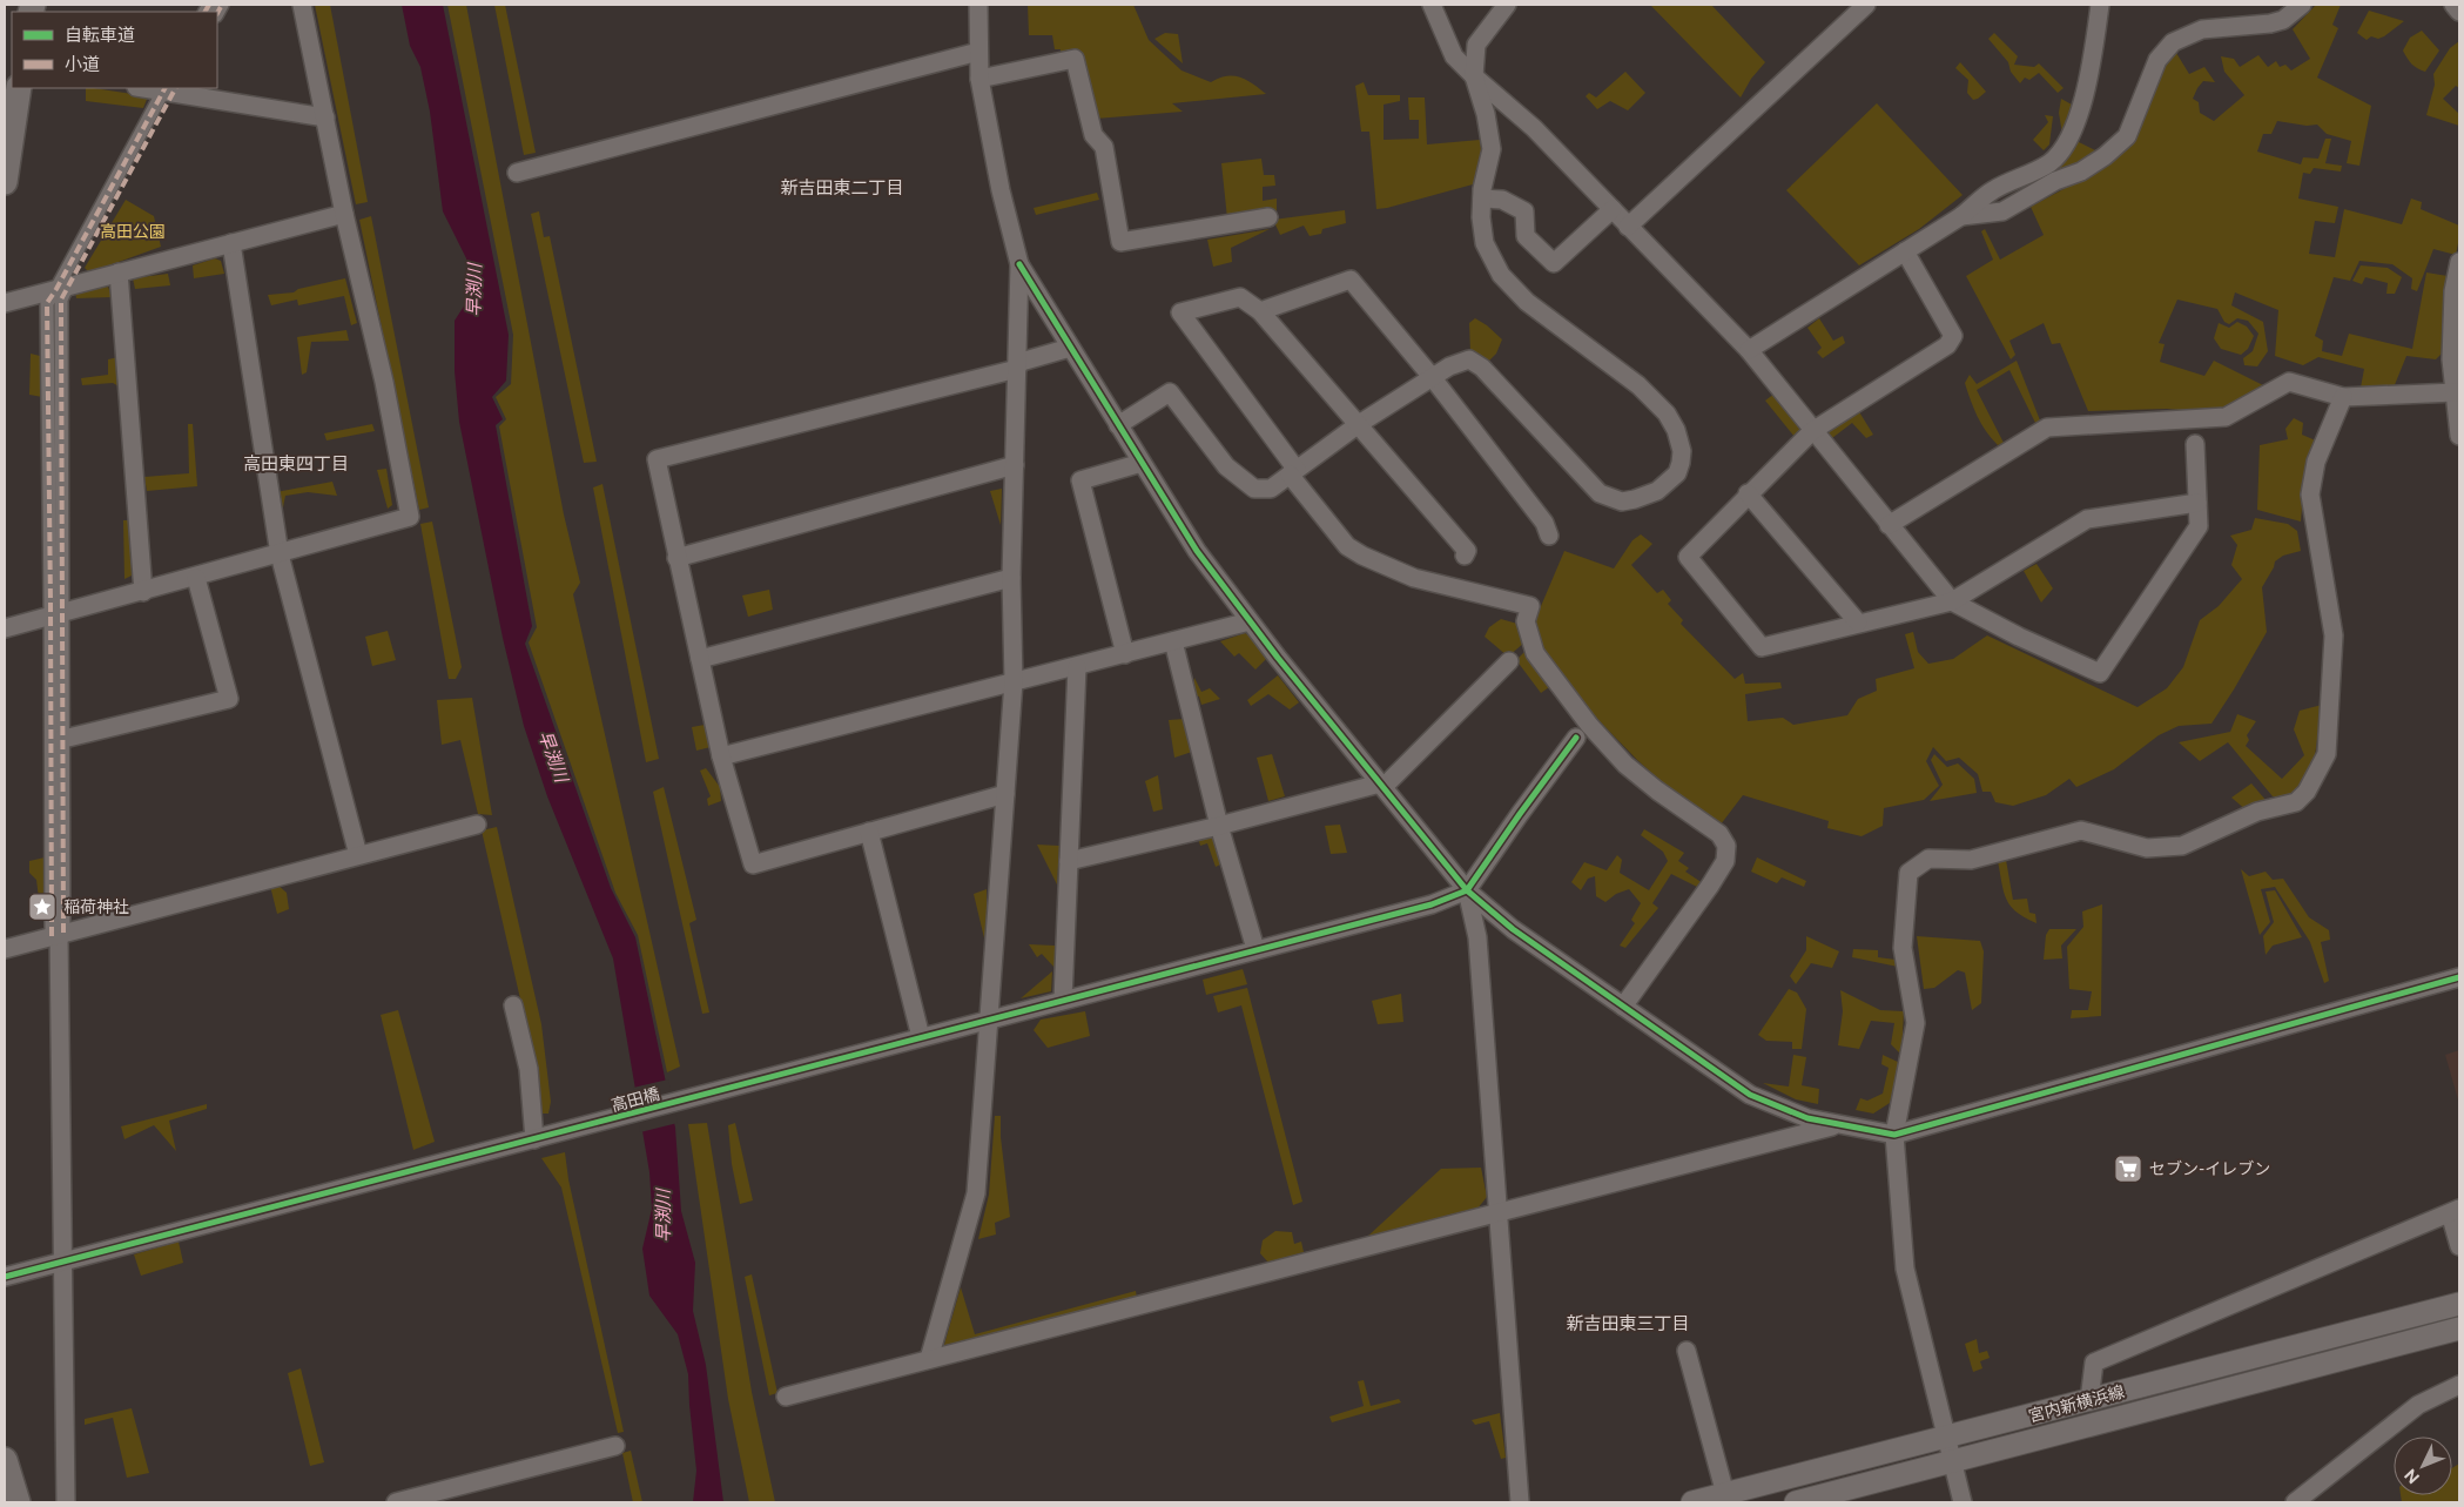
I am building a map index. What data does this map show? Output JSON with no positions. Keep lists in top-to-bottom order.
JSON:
{
  "streets": {
    "street": ["高田橋", "宮内新横浜線"]
  },
  "districts": ["新吉田東二丁目", "高田東四丁目", "新吉田東三丁目"],
  "water": ["早渕川"],
  "parks": ["高田公園"],
  "places": {
    "place": ["稲荷神社"],
    "supermarket": ["セブン-イレブン"]
  },
  "legend": ["自転車道", "小道"],
  "north": "bottom left"
}
